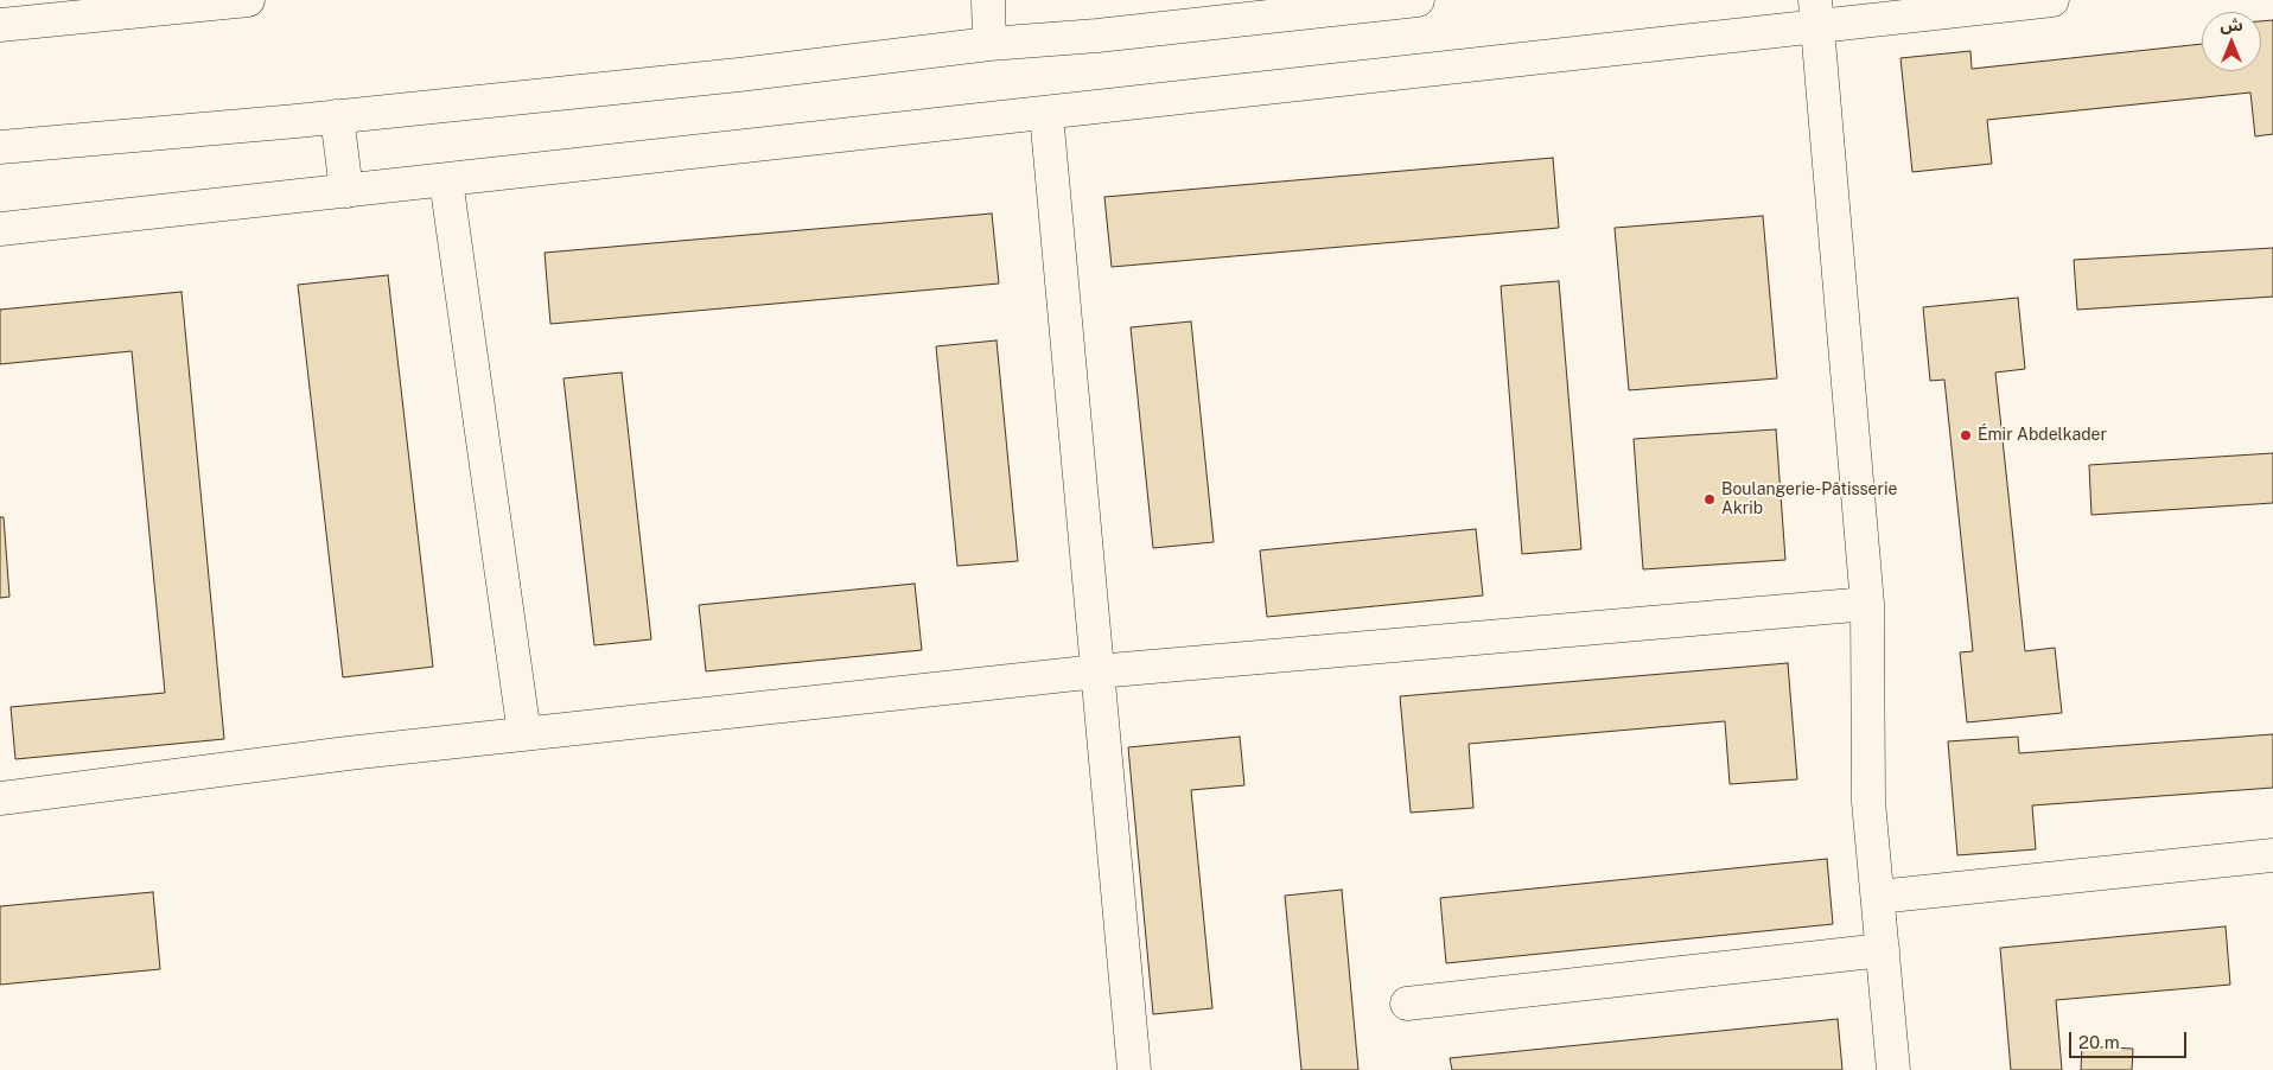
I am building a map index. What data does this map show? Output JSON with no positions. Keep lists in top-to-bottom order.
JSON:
{
  "places": ["Émir Abdelkader", "Boulangerie-Pâtisserie Akrib"],
  "scale_bar": "20 m",
  "north": "top"
}
